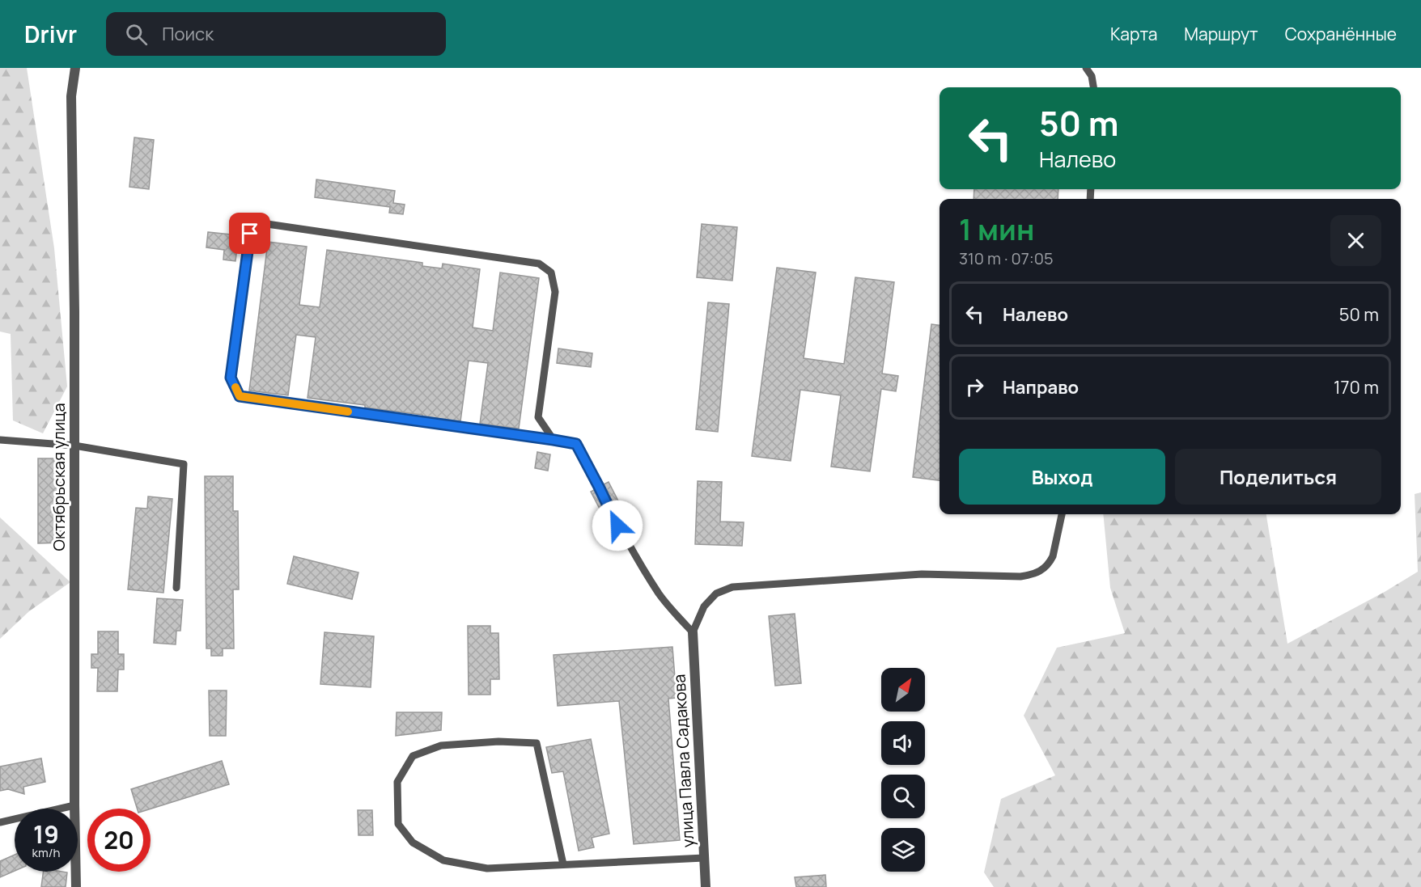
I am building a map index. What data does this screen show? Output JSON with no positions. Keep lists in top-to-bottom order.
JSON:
{
  "streets": {
    "street": ["Октябрьская улица", "улица Павла Садакова"]
  },
  "north": "top right",
  "page": {
    "header": "Drivr",
    "search": "Поиск",
    "nav": ["Карта", "Маршрут", "Сохранённые"],
    "turn": ["50 m", "Налево"],
    "heading": ["1 мин", "310 m · 07:05"],
    "list": [
      {
        "name": "Налево",
        "value": "50 m"
      },
      {
        "name": "Направо",
        "value": "170 m"
      }
    ],
    "buttons": ["Выход", "Поделиться"],
    "speed": "19 km/h",
    "limit": "20"
  }
}
